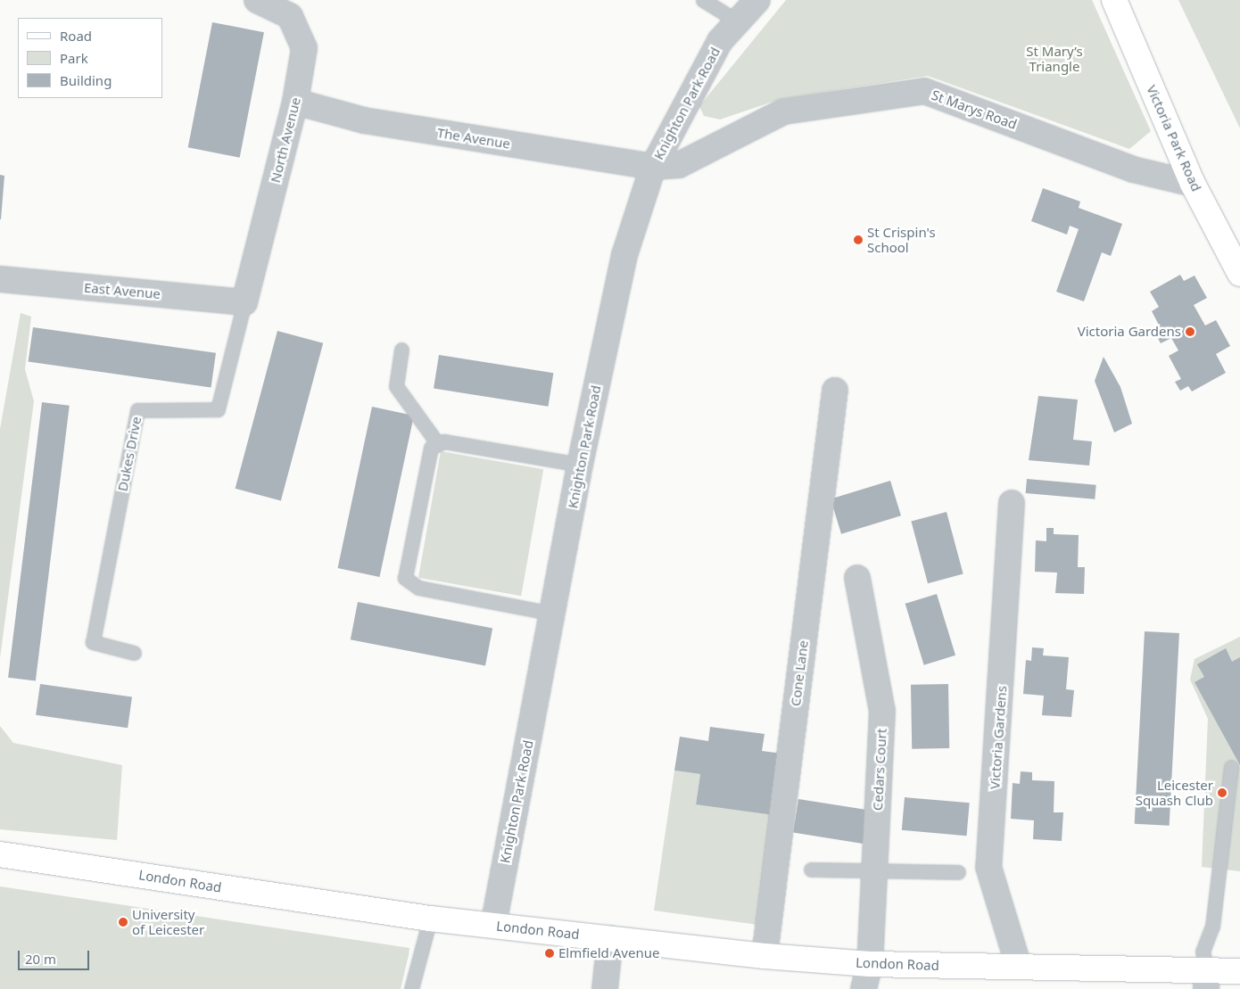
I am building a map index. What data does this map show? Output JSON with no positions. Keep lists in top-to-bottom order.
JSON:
{
  "streets": {
    "main road": ["Victoria Park Road", "London Road"],
    "street": [
      "Knighton Park Road",
      "St Marys Road",
      "The Avenue",
      "North Avenue",
      "East Avenue",
      "Cone Lane",
      "Victoria Gardens",
      "Cedars Court"
    ],
    "lane": ["Dukes Drive"]
  },
  "crossings": [
    ["Knighton Park Road", "St Marys Road"],
    ["Knighton Park Road", "The Avenue"],
    ["Knighton Park Road", "London Road"],
    ["St Marys Road", "The Avenue"],
    ["St Marys Road", "Victoria Park Road"],
    ["The Avenue", "North Avenue"],
    ["North Avenue", "East Avenue"],
    ["North Avenue", "Dukes Drive"],
    ["East Avenue", "Dukes Drive"],
    ["Cone Lane", "London Road"],
    ["Victoria Gardens", "London Road"],
    ["Cedars Court", "London Road"]
  ],
  "parks": ["St Mary’s Triangle"],
  "places": [
    "St Crispin's School",
    "Victoria Gardens",
    "Leicester Squash Club",
    "University of Leicester",
    "Elmfield Avenue"
  ],
  "legend": ["Road", "Park", "Building"],
  "scale_bar": "20 m"
}
